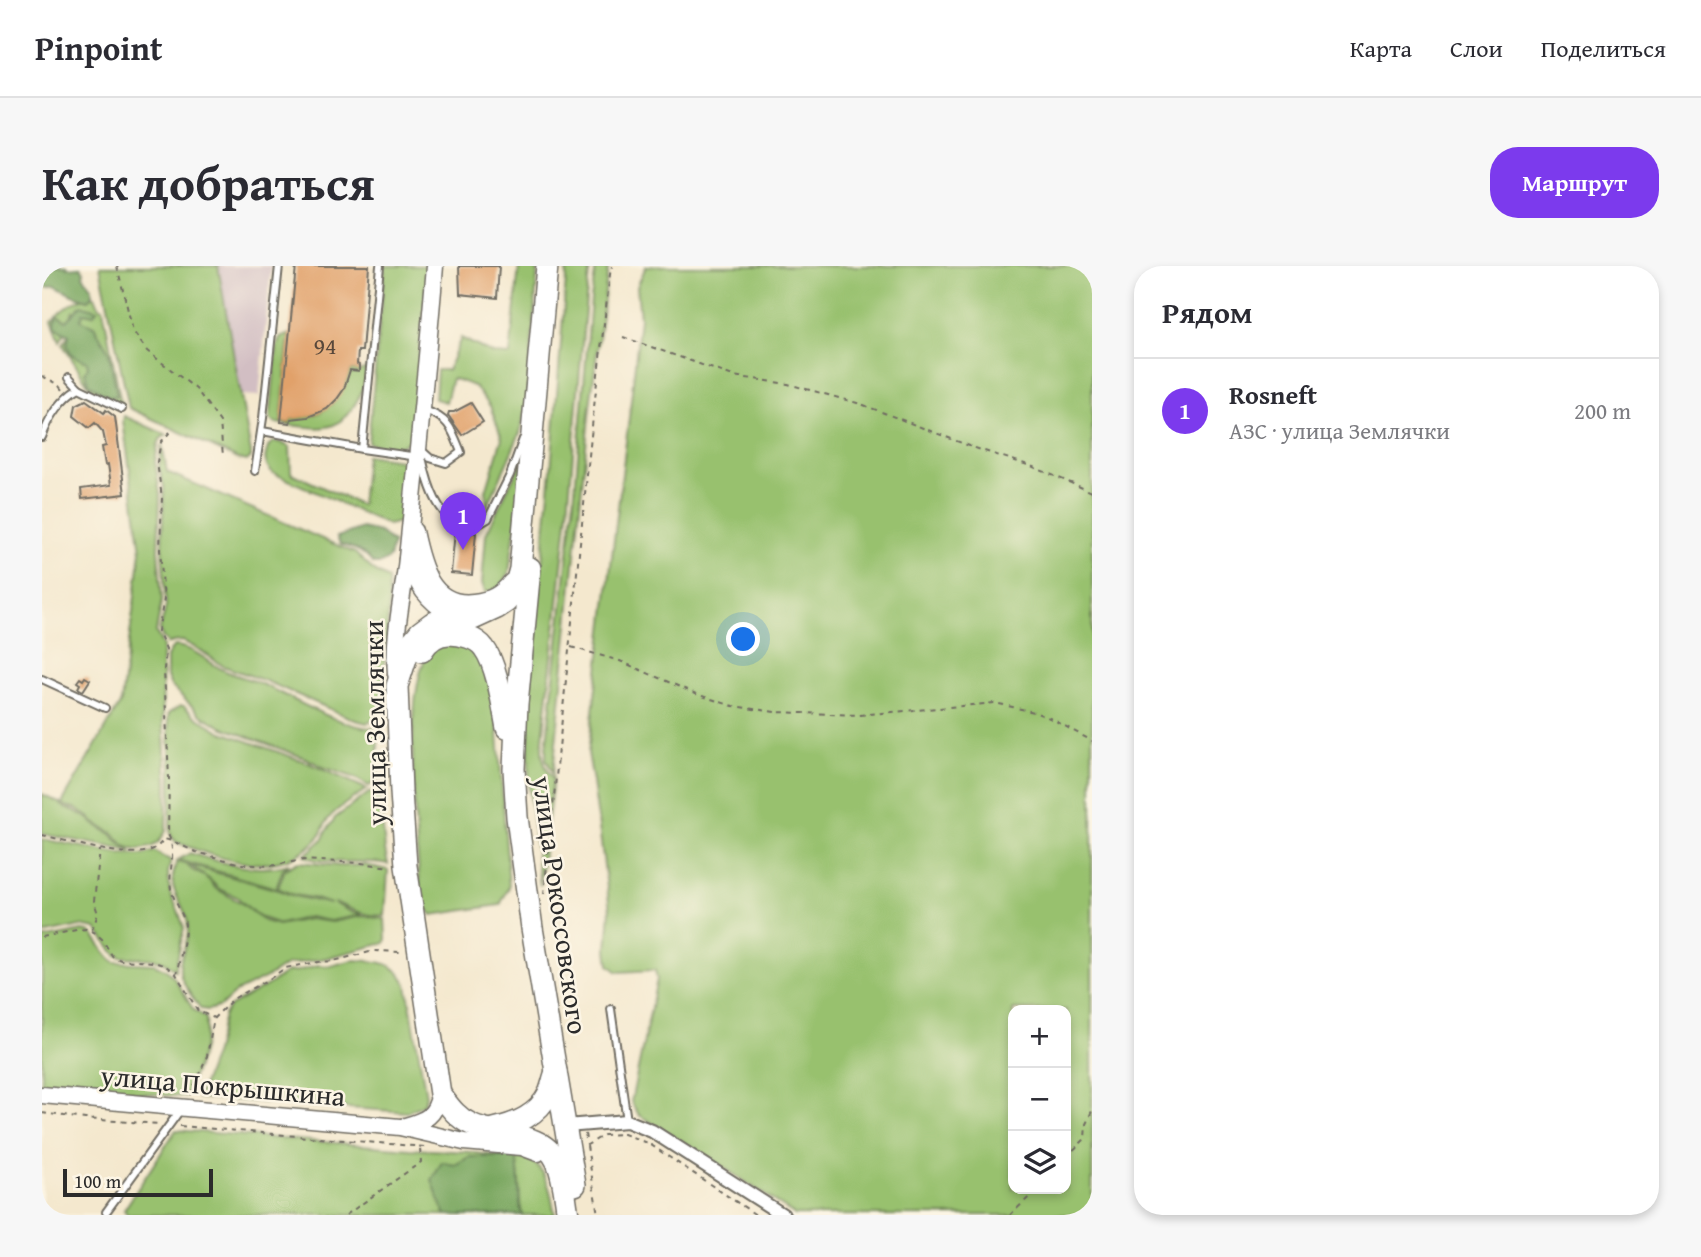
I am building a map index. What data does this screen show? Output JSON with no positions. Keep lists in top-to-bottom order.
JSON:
{
  "streets": {
    "highway": ["улица Землячки", "улица Рокоссовского"],
    "main road": ["улица Покрышкина"]
  },
  "house_numbers": ["94"],
  "scale_bar": "100 m",
  "page": {
    "header": "Pinpoint",
    "nav": ["Карта", "Слои", "Поделиться"],
    "title": "Как добраться",
    "buttons": "Маршрут",
    "heading": "Рядом",
    "list": [
      {
        "mark": "1",
        "name": "Rosneft",
        "note": "АЗС · улица Землячки",
        "value": "200 m"
      }
    ],
    "pins": "1",
    "map_buttons": ["+", "−"],
    "scale": "100 m"
  }
}
